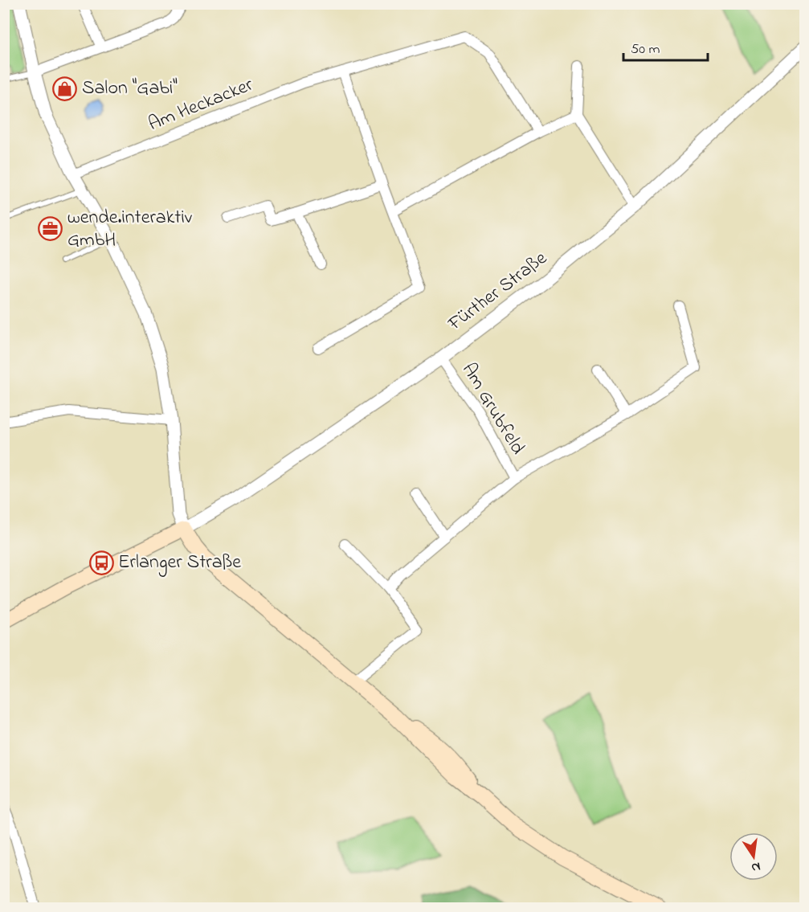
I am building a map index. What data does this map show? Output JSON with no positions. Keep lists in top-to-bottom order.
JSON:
{
  "streets": {
    "street": ["Am Heckacker", "Fürther Straße", "Am Grubfeld"]
  },
  "crossings": [
    ["Fürther Straße", "Am Grubfeld"]
  ],
  "places": {
    "shop": ["Salon \"Gabi\""],
    "office": ["wende.interaktiv GmbH"],
    "bus stop": ["Erlanger Straße"]
  },
  "scale_bar": "50 m",
  "north": "bottom"
}
